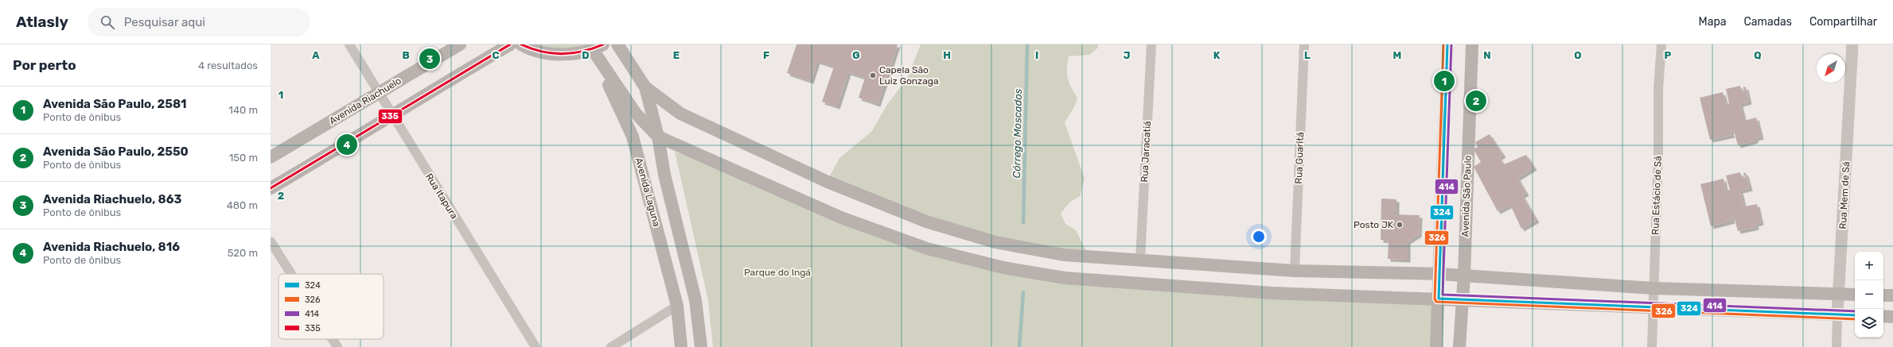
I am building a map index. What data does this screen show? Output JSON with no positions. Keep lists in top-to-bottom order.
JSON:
{
  "streets": {
    "main road": ["Avenida Riachuelo", "Avenida Laguna", "Avenida São Paulo"],
    "street": [
      "Rua Jaracatiá",
      "Rua Guaritá",
      "Rua Estácio de Sá",
      "Rua Mem de Sá",
      "Rua Itapura"
    ]
  },
  "crossings": [
    ["Avenida Riachuelo", "Rua Itapura"]
  ],
  "water": ["Córrego Moscados"],
  "parks": ["Parque do Ingá"],
  "places": ["Capela São Luiz Gonzaga", "Posto JK"],
  "lines": [
    "transit line 324",
    "transit line 326",
    "transit line 414",
    "transit line 335"
  ],
  "legend": [
    "324",
    "326",
    "414",
    "335"
  ],
  "north": "bottom left",
  "page": {
    "header": "Atlasly",
    "search": "Pesquisar aqui",
    "nav": ["Mapa", "Camadas", "Compartilhar"],
    "heading": ["Por perto", "4 resultados"],
    "pins": [
      "3",
      "1",
      "2",
      "4"
    ],
    "list": [
      {
        "mark": "1",
        "name": "Avenida São Paulo, 2581",
        "note": "Ponto de ônibus",
        "value": "140 m"
      },
      {
        "mark": "2",
        "name": "Avenida São Paulo, 2550",
        "note": "Ponto de ônibus",
        "value": "150 m"
      },
      {
        "mark": "3",
        "name": "Avenida Riachuelo, 863",
        "note": "Ponto de ônibus",
        "value": "480 m"
      },
      {
        "mark": "4",
        "name": "Avenida Riachuelo, 816",
        "note": "Ponto de ônibus",
        "value": "520 m"
      }
    ],
    "map_buttons": ["+", "−"]
  },
  "grid": {
    "columns": [
      "A",
      "B",
      "C",
      "D",
      "E",
      "F",
      "G",
      "H",
      "I",
      "J",
      "K",
      "L",
      "M",
      "N",
      "O",
      "P",
      "Q"
    ],
    "rows": ["1", "2"]
  }
}
